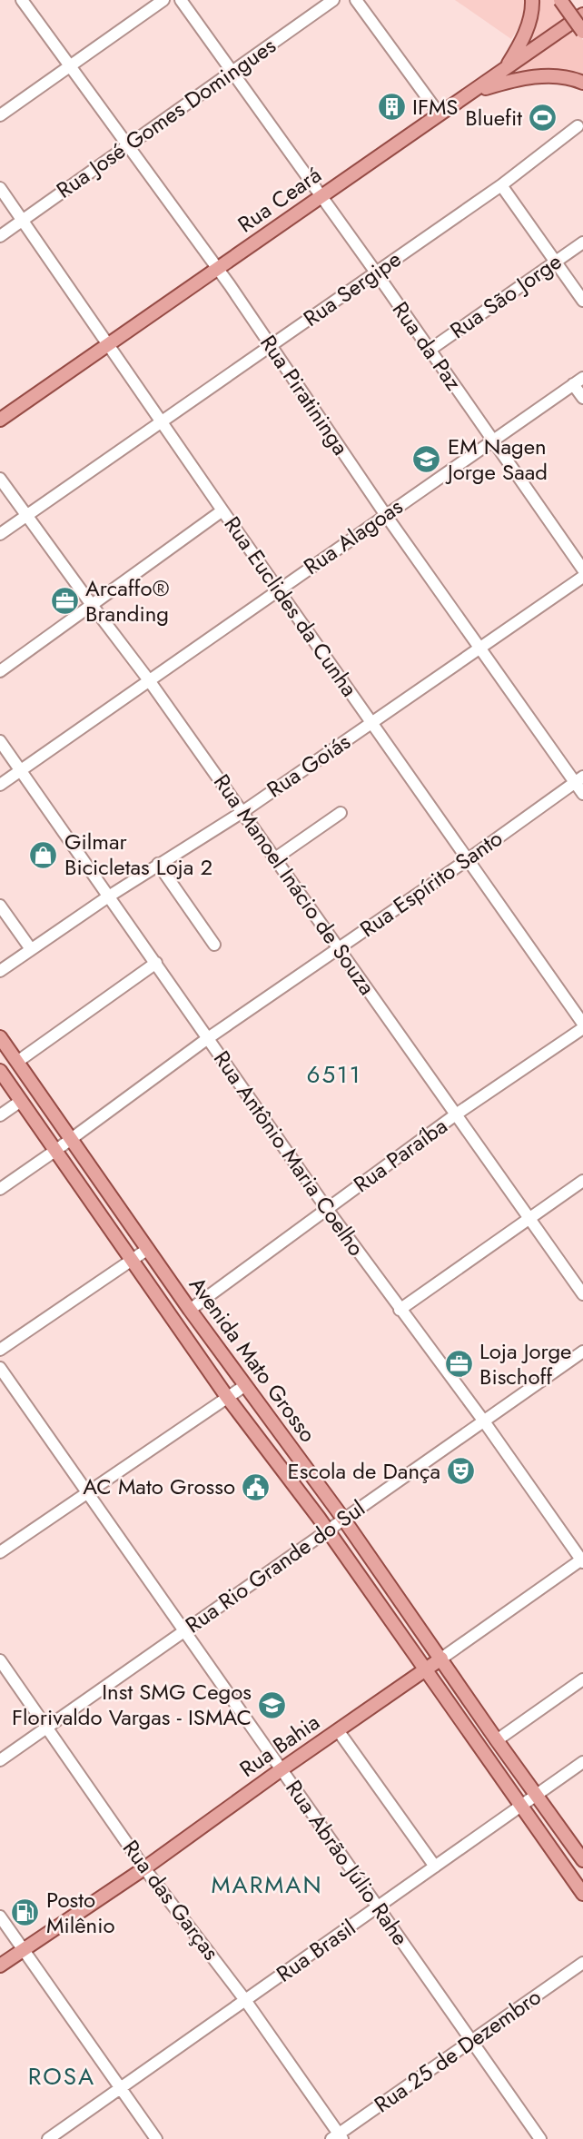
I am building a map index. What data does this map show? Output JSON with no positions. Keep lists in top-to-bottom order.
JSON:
{
  "streets": {
    "main road": ["Rua Ceará", "Avenida Mato Grosso", "Rua Bahia"],
    "street": [
      "Rua José Gomes Domingues",
      "Rua Sergipe",
      "Rua São Jorge",
      "Rua da Paz",
      "Rua Piratininga",
      "Rua Alagoas",
      "Rua Euclides da Cunha",
      "Rua Goiás",
      "Rua Espírito Santo",
      "Rua Manoel Inácio de Souza",
      "Rua Antônio Maria Coelho",
      "Rua Paraíba",
      "Rua Rio Grande do Sul",
      "Rua Abrão Júlio Rahe",
      "Rua das Garças",
      "Rua Brasil",
      "Rua 25 de Dezembro"
    ]
  },
  "crossings": [
    ["Rua José Gomes Domingues", "Rua da Paz"],
    ["Rua José Gomes Domingues", "Rua Piratininga"],
    ["Rua José Gomes Domingues", "Rua Euclides da Cunha"],
    ["Rua Ceará", "Rua da Paz"],
    ["Rua Ceará", "Rua Piratininga"],
    ["Rua Ceará", "Rua Euclides da Cunha"],
    ["Rua Sergipe", "Rua da Paz"],
    ["Rua Sergipe", "Rua Piratininga"],
    ["Rua Sergipe", "Rua Euclides da Cunha"],
    ["Rua Sergipe", "Rua Manoel Inácio de Souza"],
    ["Rua São Jorge", "Rua da Paz"],
    ["Rua da Paz", "Rua Alagoas"],
    ["Rua Piratininga", "Rua Alagoas"],
    ["Rua Piratininga", "Rua Goiás"],
    ["Rua Piratininga", "Rua Espírito Santo"],
    ["Rua Alagoas", "Rua Euclides da Cunha"],
    ["Rua Alagoas", "Rua Manoel Inácio de Souza"],
    ["Rua Alagoas", "Rua Antônio Maria Coelho"],
    ["Rua Euclides da Cunha", "Rua Goiás"],
    ["Rua Euclides da Cunha", "Rua Espírito Santo"],
    ["Rua Euclides da Cunha", "Rua Paraíba"],
    ["Rua Goiás", "Rua Manoel Inácio de Souza"],
    ["Rua Goiás", "Rua Antônio Maria Coelho"],
    ["Rua Espírito Santo", "Rua Manoel Inácio de Souza"],
    ["Rua Espírito Santo", "Rua Antônio Maria Coelho"],
    ["Rua Espírito Santo", "Avenida Mato Grosso"],
    ["Rua Manoel Inácio de Souza", "Rua Paraíba"],
    ["Rua Antônio Maria Coelho", "Rua Paraíba"],
    ["Rua Antônio Maria Coelho", "Rua Rio Grande do Sul"],
    ["Rua Antônio Maria Coelho", "Rua Bahia"],
    ["Rua Paraíba", "Avenida Mato Grosso"],
    ["Avenida Mato Grosso", "Rua Rio Grande do Sul"],
    ["Avenida Mato Grosso", "Rua Bahia"],
    ["Avenida Mato Grosso", "Rua Brasil"],
    ["Rua Rio Grande do Sul", "Rua Abrão Júlio Rahe"],
    ["Rua Rio Grande do Sul", "Rua das Garças"],
    ["Rua Bahia", "Rua Abrão Júlio Rahe"],
    ["Rua Bahia", "Rua das Garças"],
    ["Rua Abrão Júlio Rahe", "Rua Brasil"],
    ["Rua Abrão Júlio Rahe", "Rua 25 de Dezembro"],
    ["Rua das Garças", "Rua Brasil"],
    ["Rua das Garças", "Rua 25 de Dezembro"]
  ],
  "districts": ["6511", "MARMAN", "ROSA"],
  "places": {
    "building": ["IFMS"],
    "sports": ["Bluefit"],
    "school or university": ["EM Nagen Jorge Saad", "Inst SMG Cegos Florivaldo Vargas - ISMAC"],
    "office": ["Arcaffo® Branding", "Loja Jorge Bischoff"],
    "shop": ["Gilmar Bicicletas Loja 2"],
    "theatre": ["Escola de Dança"],
    "public building": ["AC Mato Grosso"],
    "fuel station": ["Posto Milênio"]
  }
}
